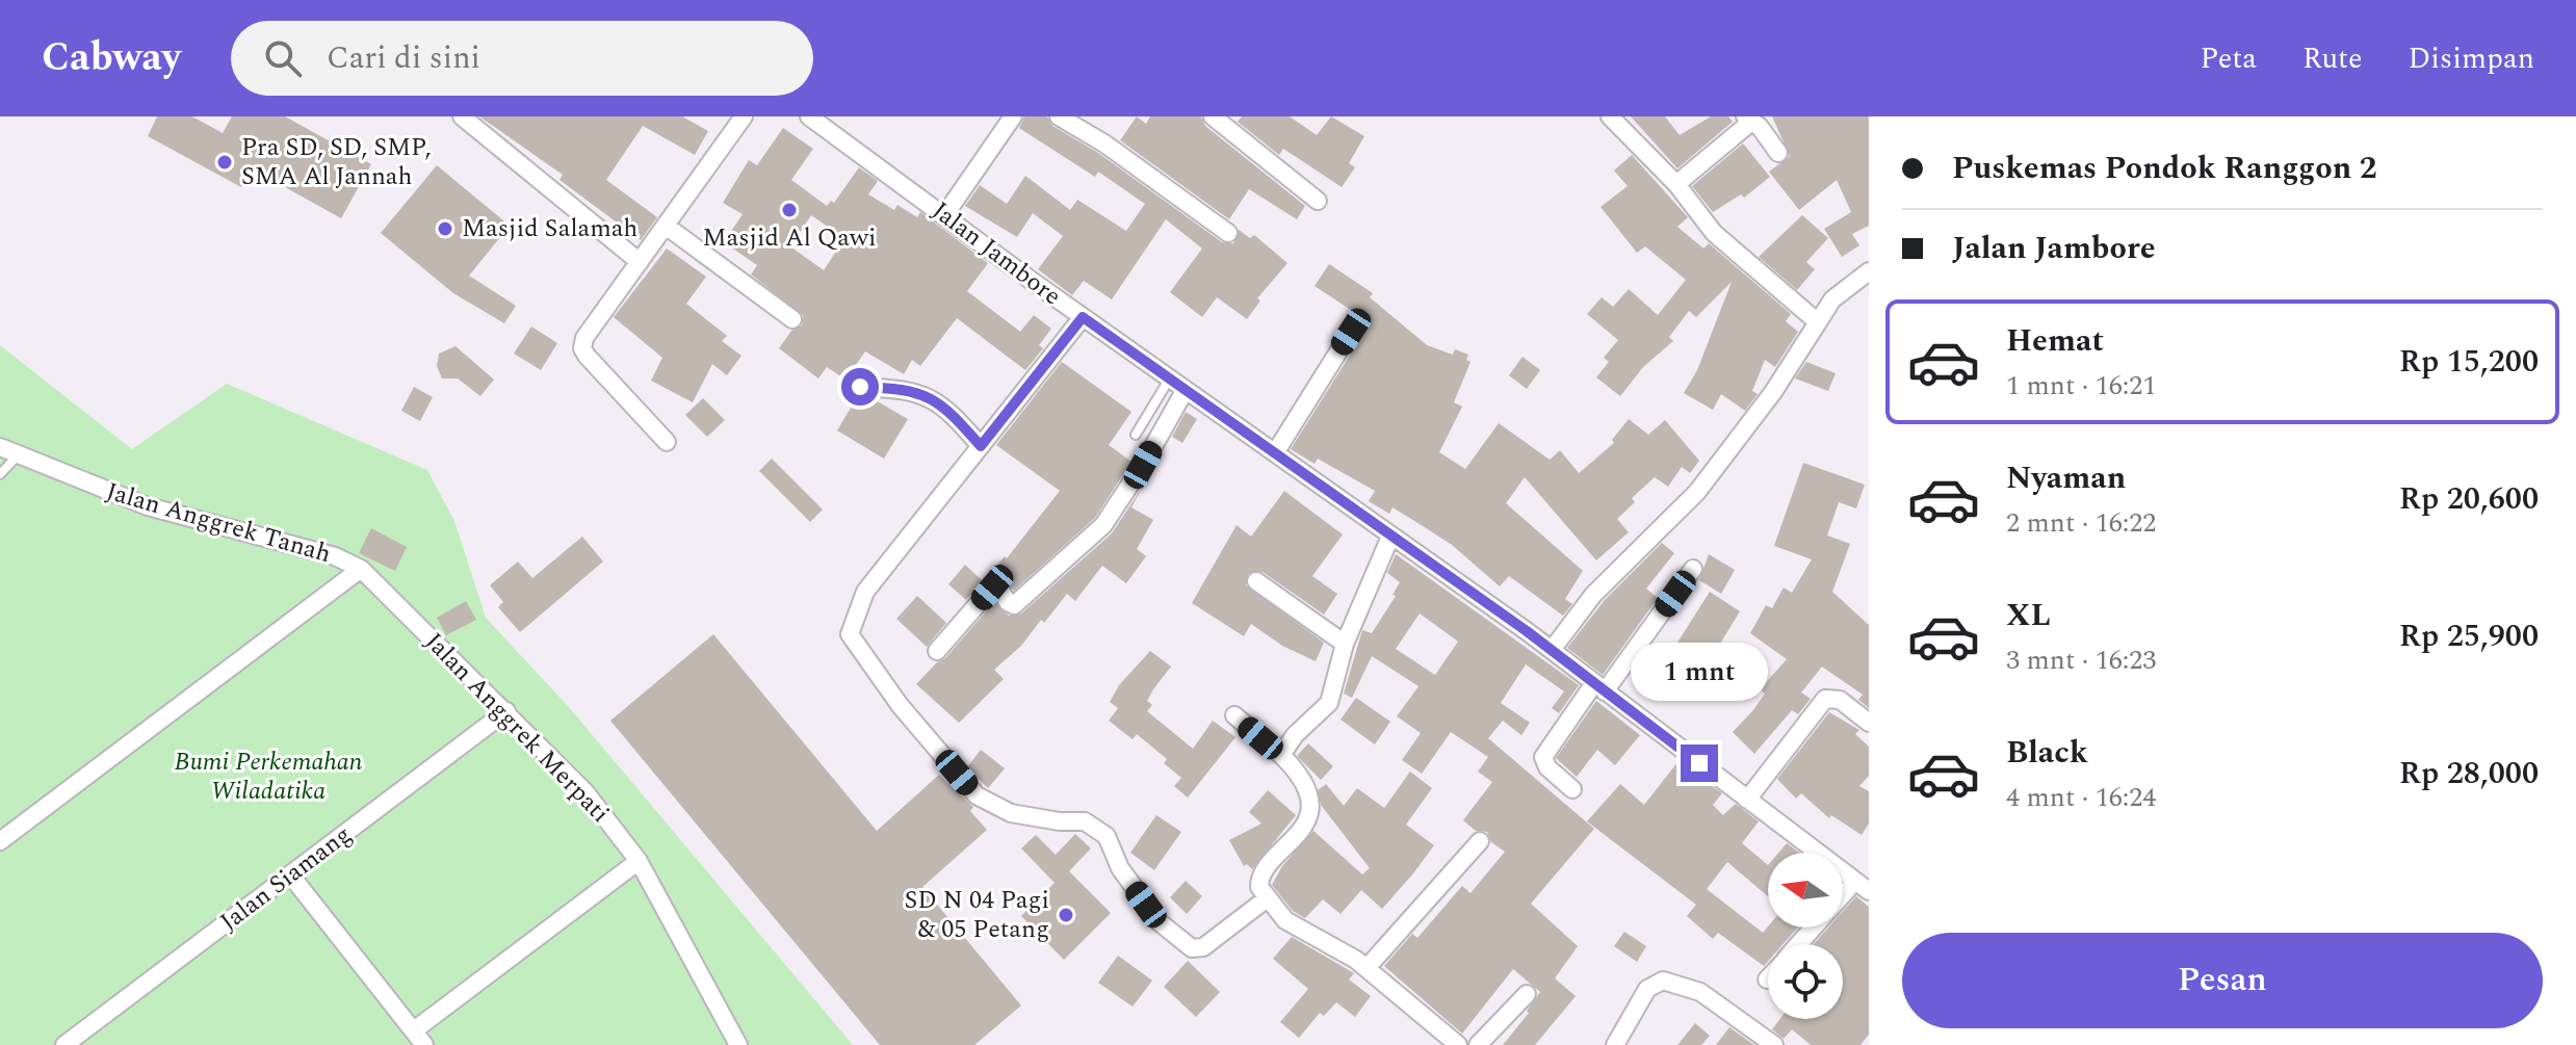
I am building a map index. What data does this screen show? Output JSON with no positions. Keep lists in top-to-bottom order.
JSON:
{
  "streets": {
    "street": [
      "Jalan Jambore",
      "Jalan Anggrek Tanah",
      "Jalan Anggrek Merpati",
      "Jalan Siamang"
    ]
  },
  "crossings": [
    ["Jalan Anggrek Tanah", "Jalan Anggrek Merpati"],
    ["Jalan Anggrek Merpati", "Jalan Siamang"]
  ],
  "parks": ["Bumi Perkemahan Wiladatika"],
  "places": [
    "Pra SD, SD, SMP, SMA Al Jannah",
    "Masjid Al Qawi",
    "Masjid Salamah",
    "SD N 04 Pagi & 05 Petang"
  ],
  "north": "left",
  "page": {
    "header": "Cabway",
    "search": "Cari di sini",
    "nav": ["Peta", "Rute", "Disimpan"],
    "banner": ["Puskemas Pondok Ranggon 2", "Jalan Jambore"],
    "list": [
      {
        "name": "Hemat",
        "note": "1 mnt · 16:21",
        "value": "Rp 15,200"
      },
      {
        "name": "Nyaman",
        "note": "2 mnt · 16:22",
        "value": "Rp 20,600"
      },
      {
        "name": "XL",
        "note": "3 mnt · 16:23",
        "value": "Rp 25,900"
      },
      {
        "name": "Black",
        "note": "4 mnt · 16:24",
        "value": "Rp 28,000"
      }
    ],
    "bubble": "1 mnt",
    "buttons": "Pesan"
  }
}
